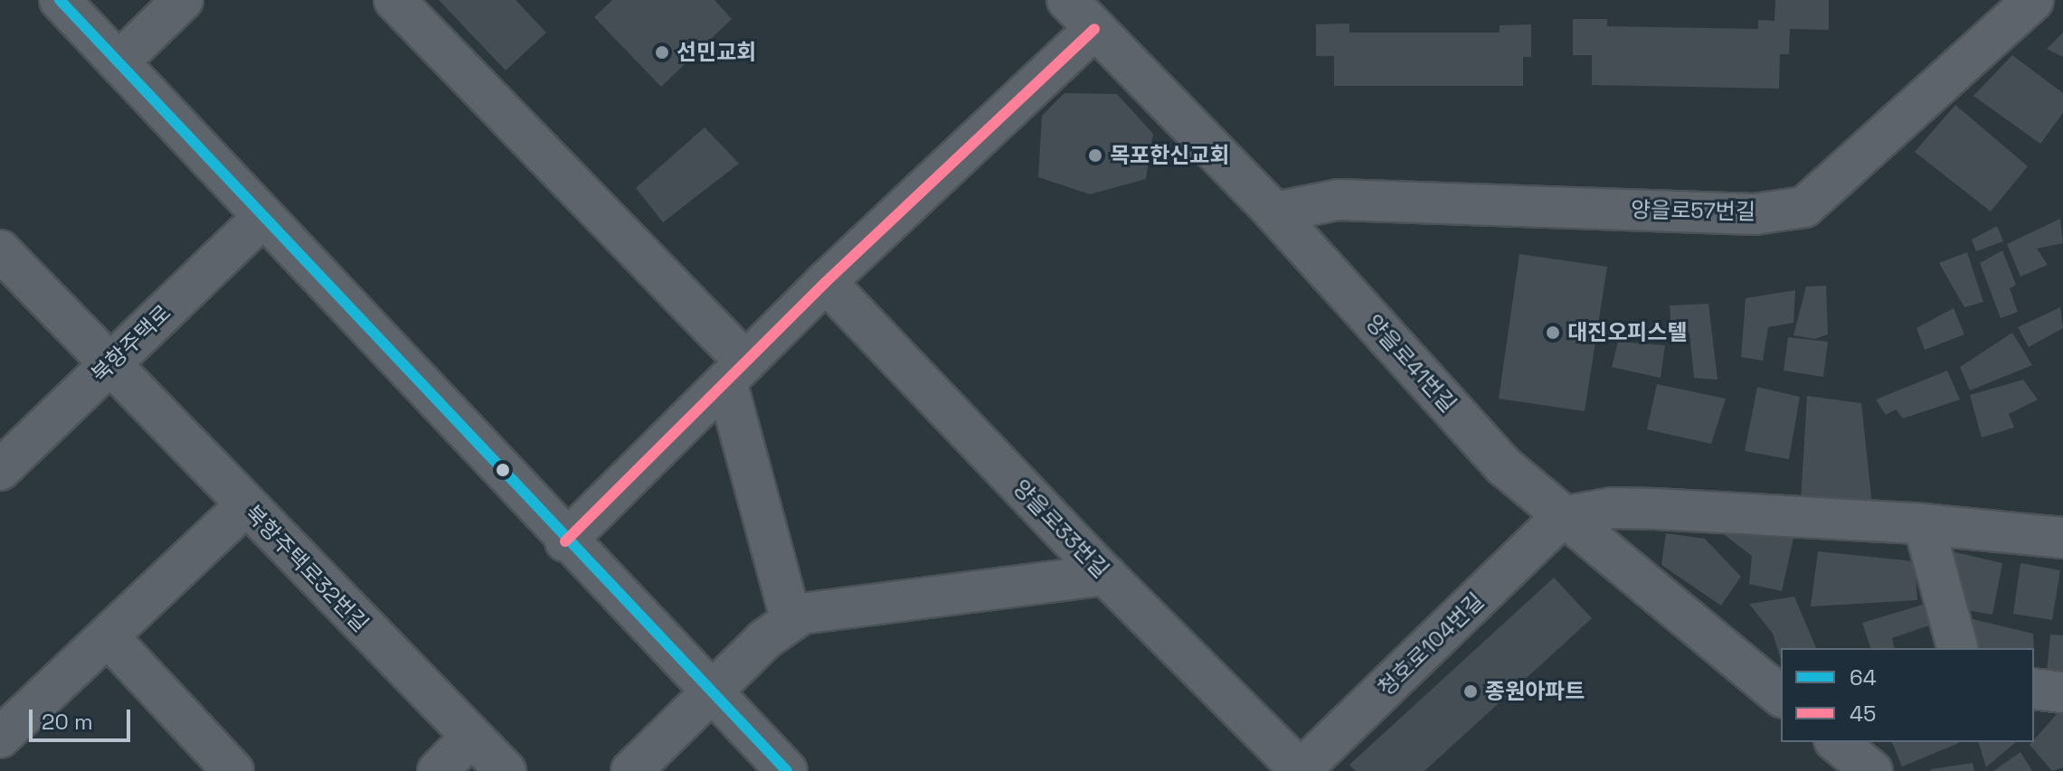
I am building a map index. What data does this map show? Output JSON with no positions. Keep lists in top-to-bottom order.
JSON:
{
  "streets": {
    "street": [
      "양을로57번길",
      "북항주택로",
      "양을로41번길",
      "양을로33번길",
      "북항주택로32번길",
      "청호로104번길"
    ]
  },
  "crossings": [
    ["양을로57번길", "양을로41번길"],
    ["북항주택로", "북항주택로32번길"],
    ["양을로41번길", "청호로104번길"],
    ["양을로33번길", "청호로104번길"]
  ],
  "places": [
    "선민교회",
    "목포한신교회",
    "대진오피스텔",
    "종원아파트"
  ],
  "lines": ["transit line 64", "transit line 45"],
  "legend": ["64", "45"],
  "scale_bar": "20 m"
}
